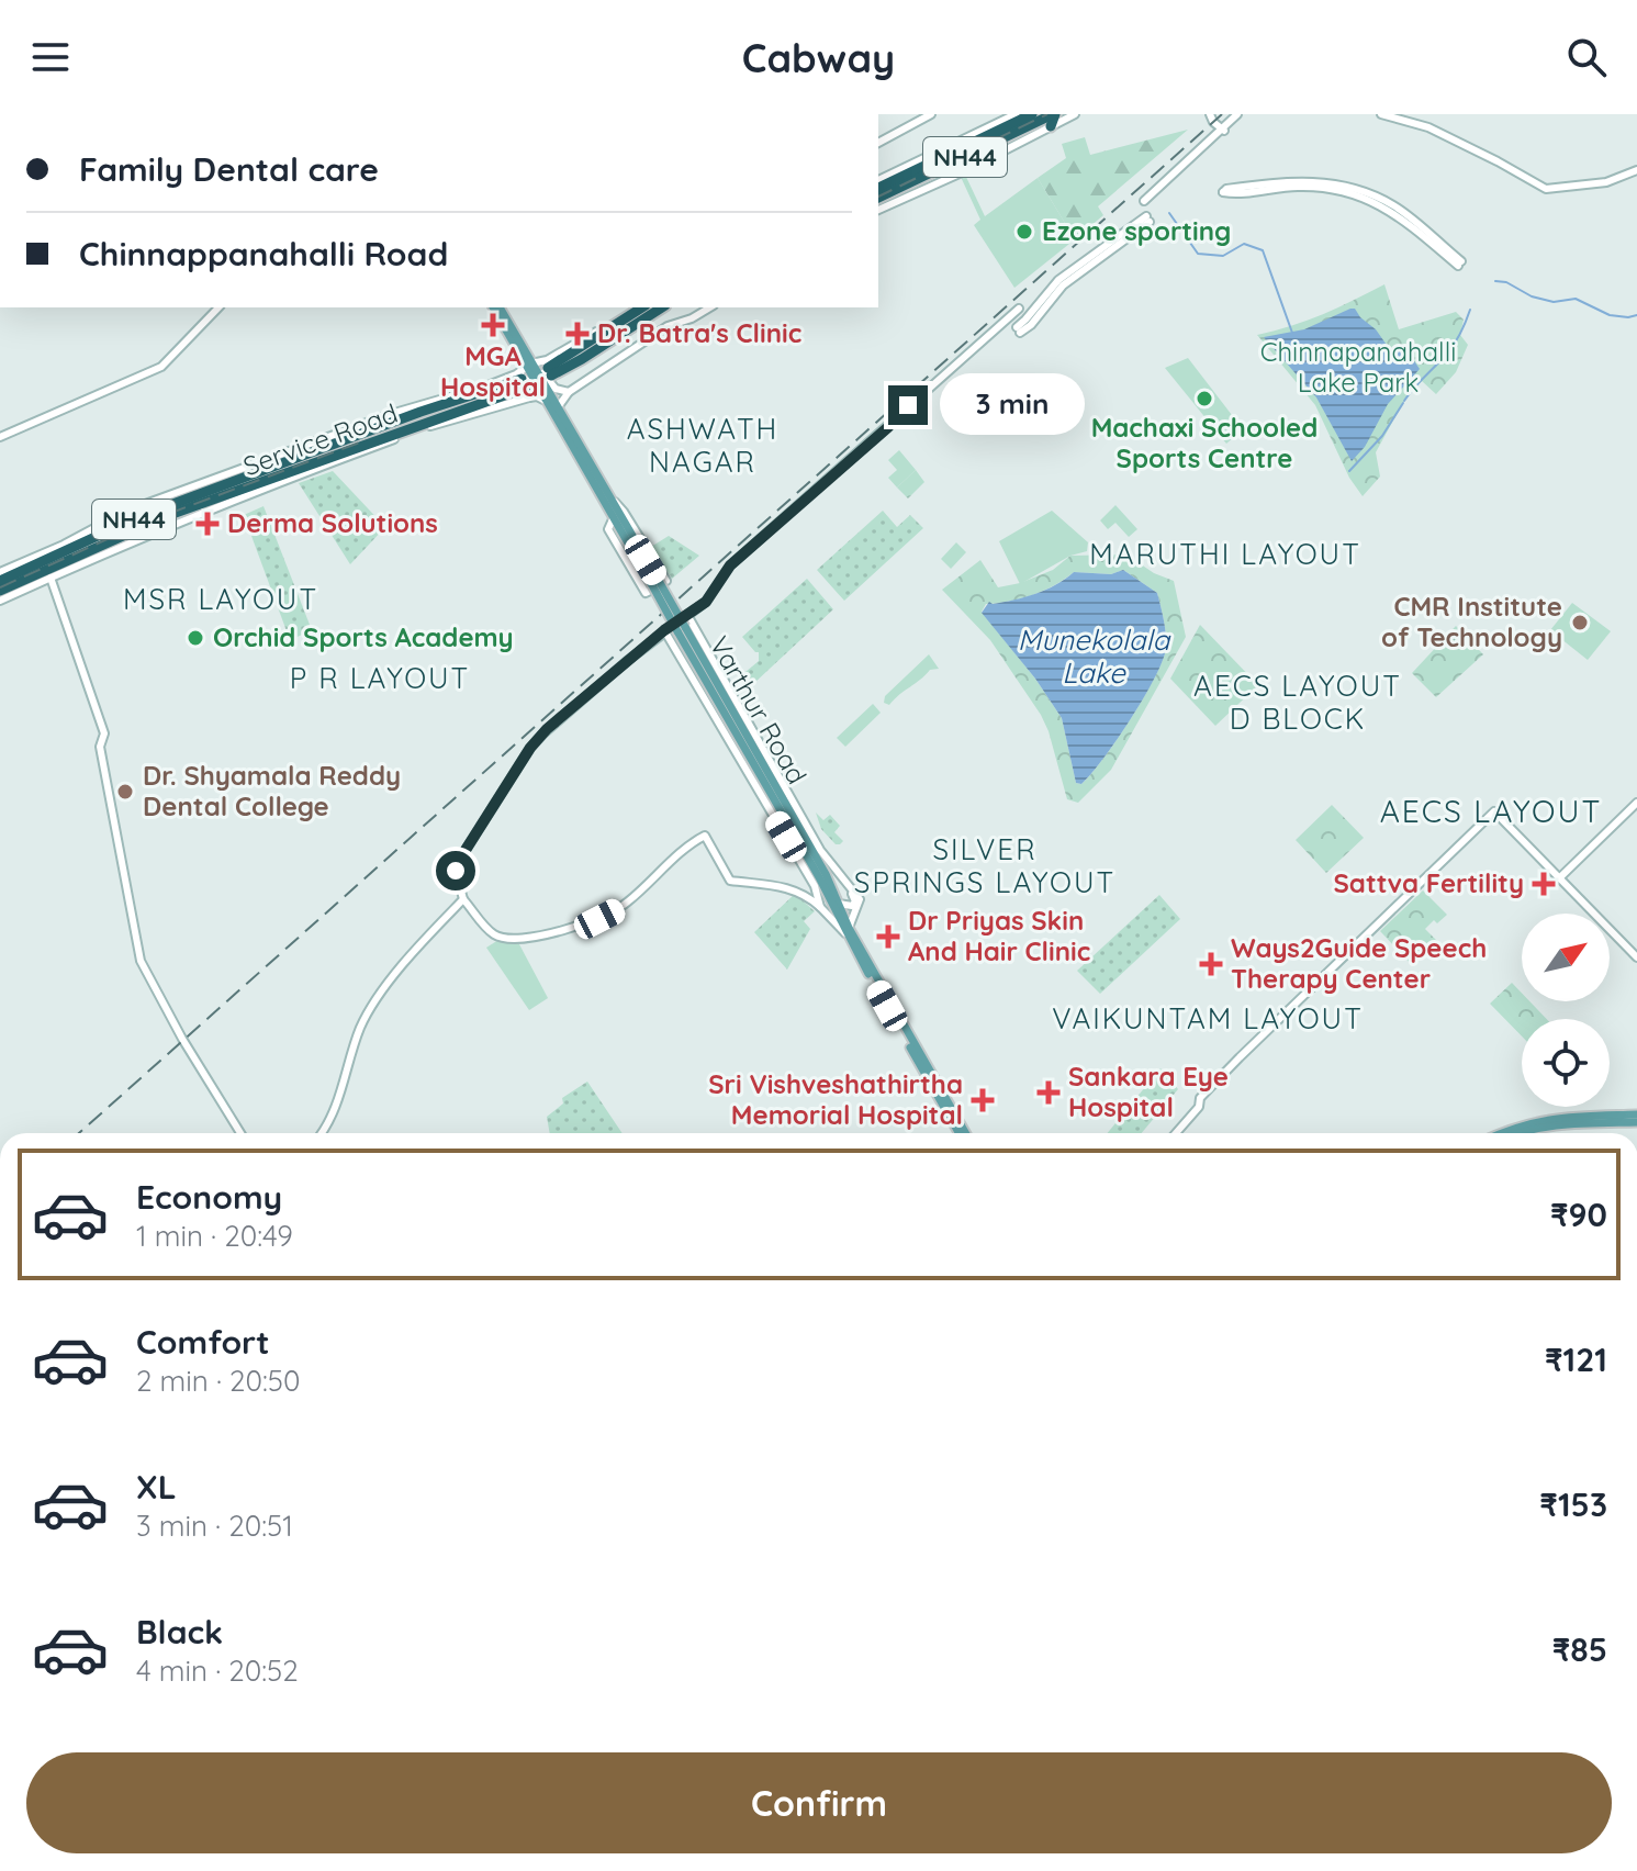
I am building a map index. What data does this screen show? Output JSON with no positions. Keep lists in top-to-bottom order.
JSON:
{
  "streets": {
    "highway": ["NH44"],
    "main road": ["Varthur Road"],
    "street": ["Service Road"]
  },
  "crossings": [
    ["NH44", "Service Road"],
    ["Service Road", "Varthur Road"]
  ],
  "districts": [
    "ASHWATH NAGAR",
    "MARUTHI LAYOUT",
    "MSR LAYOUT",
    "P R LAYOUT",
    "AECS LAYOUT D BLOCK",
    "AECS LAYOUT",
    "SILVER SPRINGS LAYOUT",
    "VAIKUNTAM LAYOUT"
  ],
  "water": ["Munekolala Lake"],
  "parks": ["Chinnapanahalli Lake Park"],
  "places": {
    "other": [
      "Ezone sporting",
      "Machaxi Schooled Sports Centre",
      "CMR Institute of Technology",
      "Orchid Sports Academy",
      "Dr. Shyamala Reddy Dental College"
    ],
    "health": [
      "MGA Hospital",
      "Dr. Batra's Clinic",
      "Derma Solutions",
      "Sattva Fertility",
      "Dr Priyas Skin And Hair Clinic",
      "Ways2Guide Speech Therapy Center",
      "Sankara Eye Hospital",
      "Sri Vishveshathirtha Memorial Hospital"
    ]
  },
  "north": "top right",
  "page": {
    "header": "Cabway",
    "banner": ["Family Dental care", "Chinnappanahalli Road"],
    "bubble": "3 min",
    "list": [
      {
        "name": "Economy",
        "note": "1 min · 20:49",
        "value": "₹90"
      },
      {
        "name": "Comfort",
        "note": "2 min · 20:50",
        "value": "₹121"
      },
      {
        "name": "XL",
        "note": "3 min · 20:51",
        "value": "₹153"
      },
      {
        "name": "Black",
        "note": "4 min · 20:52",
        "value": "₹85"
      }
    ],
    "buttons": "Confirm"
  }
}
